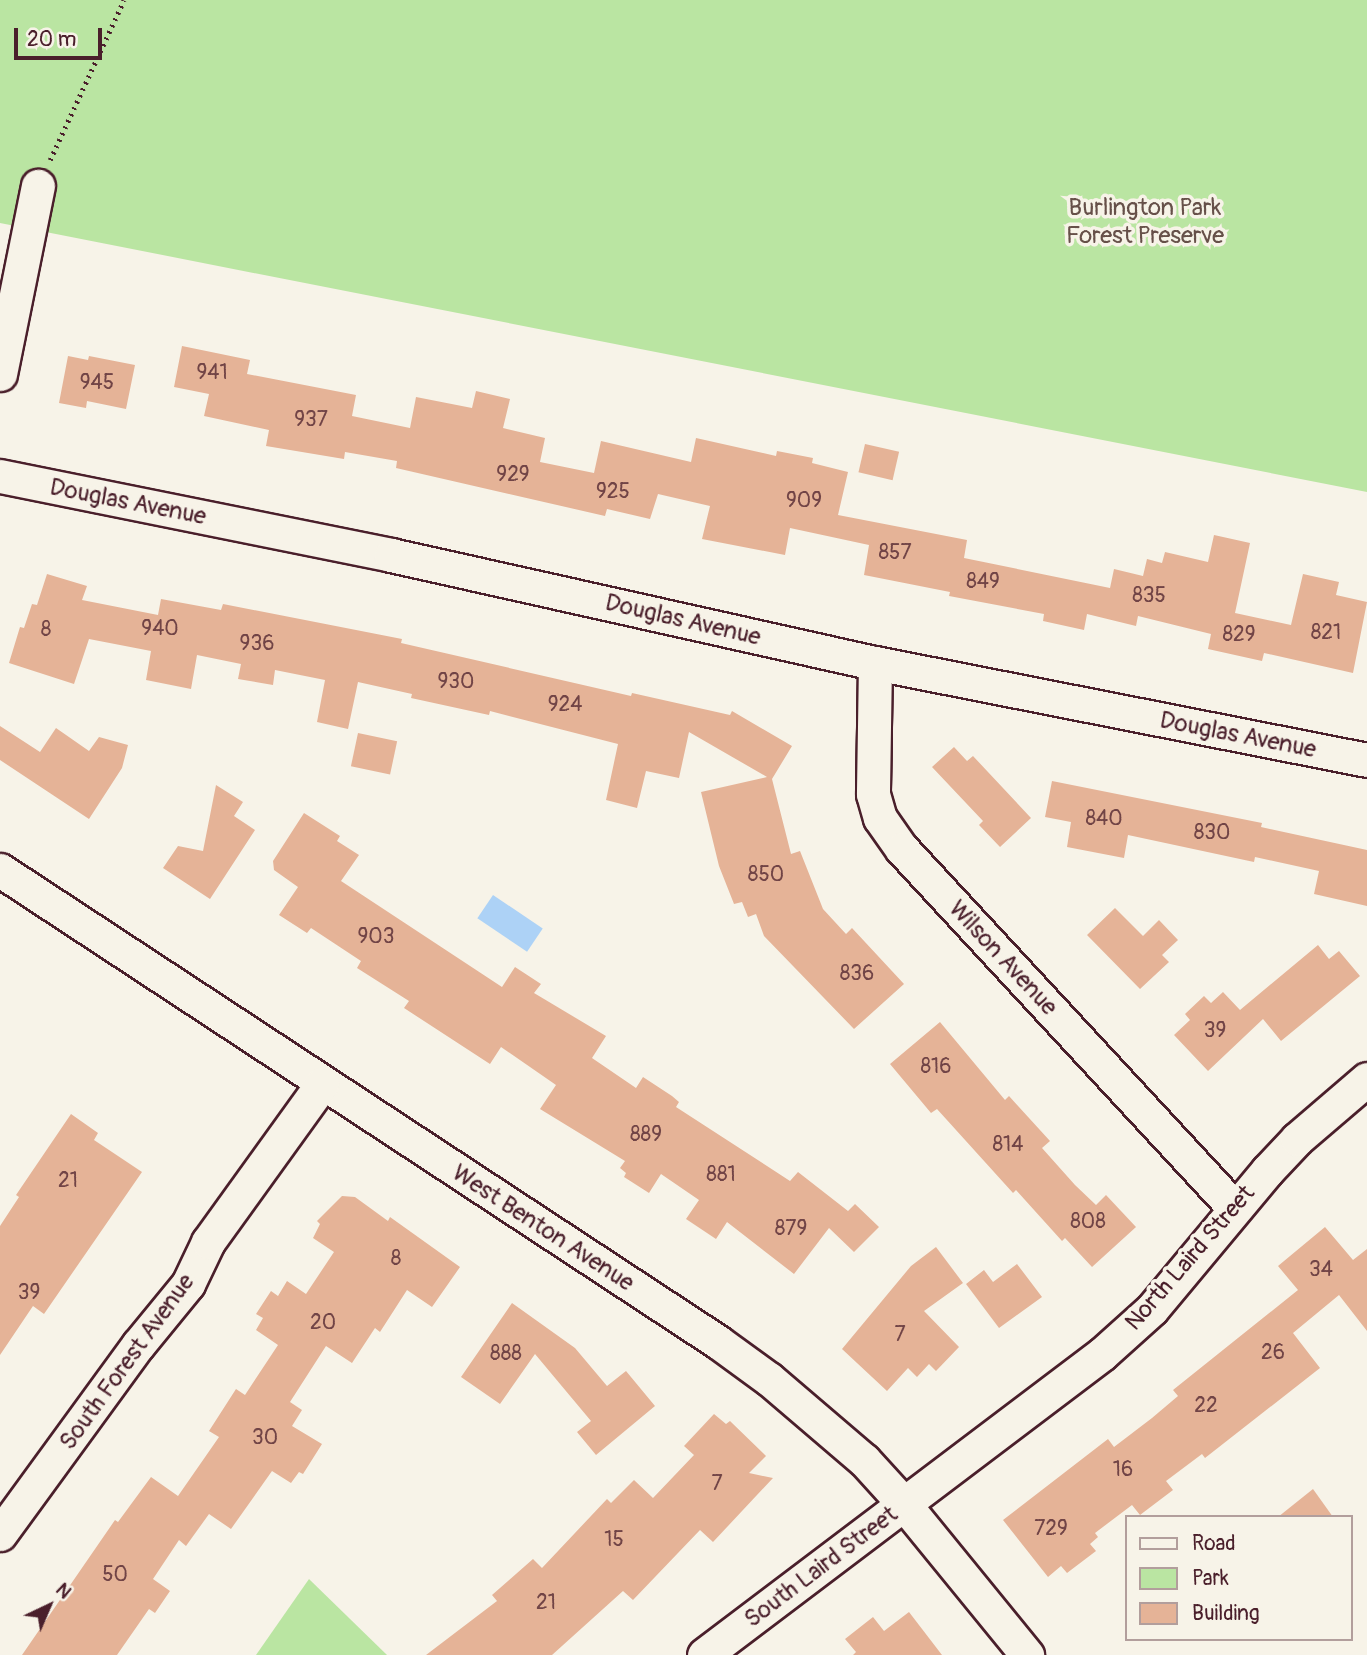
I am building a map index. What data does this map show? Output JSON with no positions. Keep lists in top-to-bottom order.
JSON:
{
  "streets": {
    "street": [
      "Douglas Avenue",
      "Wilson Avenue",
      "West Benton Avenue",
      "North Laird Street",
      "South Forest Avenue",
      "South Laird Street"
    ]
  },
  "crossings": [
    ["Douglas Avenue", "Wilson Avenue"],
    ["Wilson Avenue", "North Laird Street"],
    ["West Benton Avenue", "North Laird Street"],
    ["West Benton Avenue", "South Forest Avenue"],
    ["West Benton Avenue", "South Laird Street"],
    ["North Laird Street", "South Laird Street"]
  ],
  "parks": ["Burlington Park Forest Preserve"],
  "house_numbers": [
    "941",
    "945",
    "937",
    "929",
    "925",
    "909",
    "857",
    "849",
    "835",
    "940",
    "8",
    "821",
    "829",
    "936",
    "930",
    "924",
    "840",
    "830",
    "850",
    "903",
    "836",
    "39",
    "816",
    "889",
    "814",
    "881",
    "21",
    "808",
    "879",
    "8",
    "34",
    "39",
    "20",
    "7",
    "26",
    "888",
    "22",
    "30",
    "16",
    "7",
    "729",
    "15",
    "50",
    "21"
  ],
  "legend": ["Road", "Park", "Building"],
  "scale_bar": "20 m",
  "north": "top right"
}
